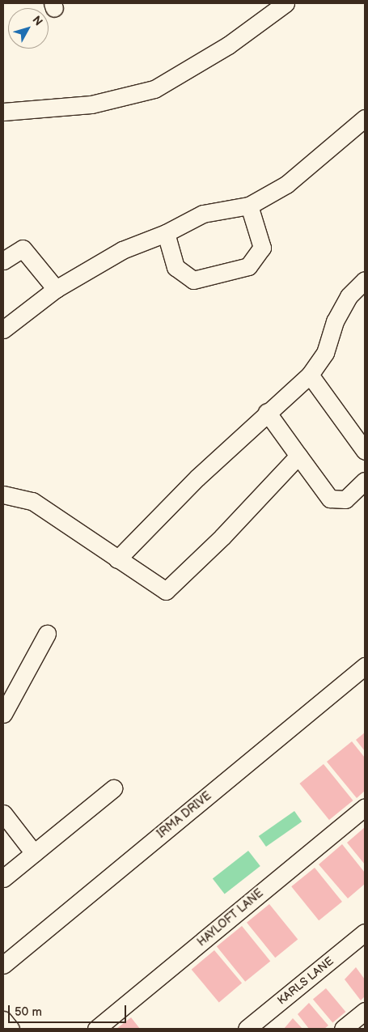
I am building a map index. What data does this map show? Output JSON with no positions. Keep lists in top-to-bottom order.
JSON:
{
  "streets": {
    "street": ["IRMA DRIVE", "HAYLOFT LANE", "KARLS LANE"]
  },
  "scale_bar": "50 m",
  "north": "top right"
}
